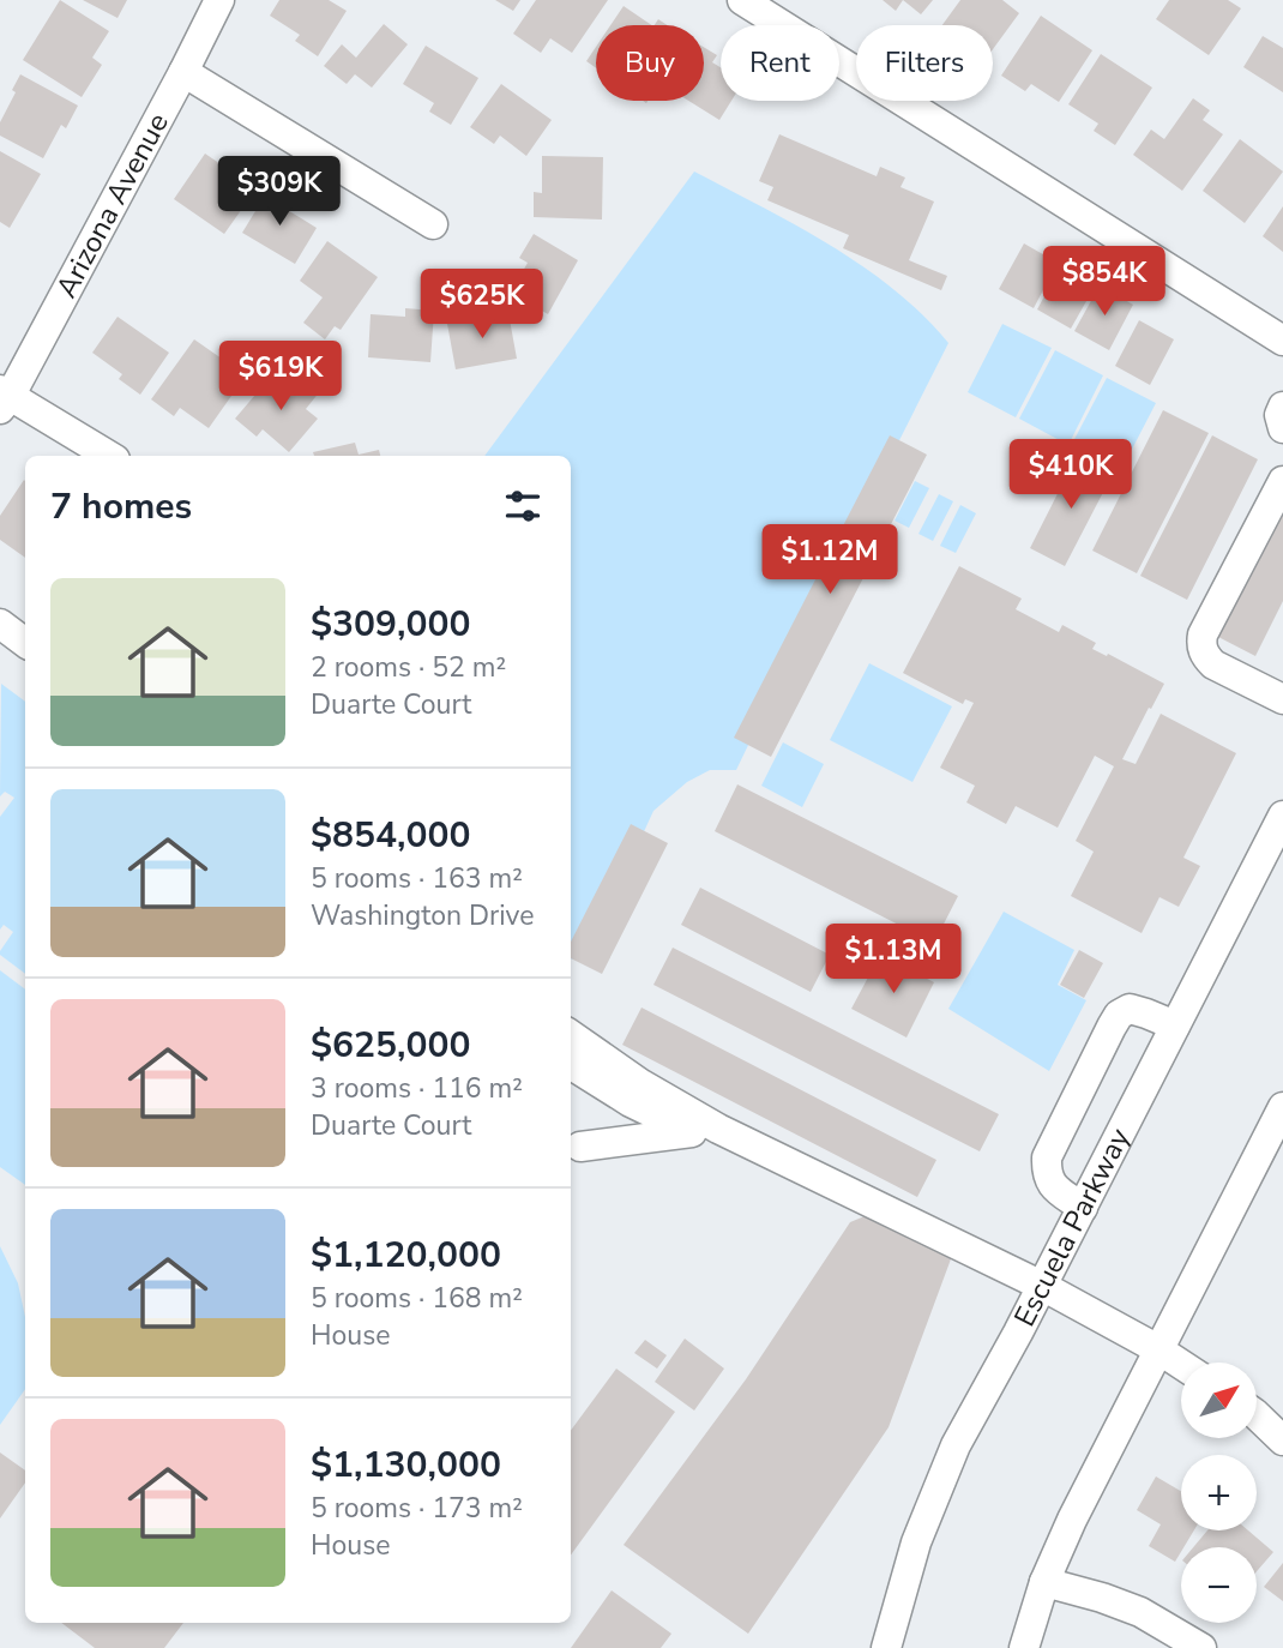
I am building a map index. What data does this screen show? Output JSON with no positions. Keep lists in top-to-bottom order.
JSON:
{
  "streets": {
    "street": ["Arizona Avenue", "Escuela Parkway"]
  },
  "north": "top right",
  "page": {
    "chip": ["Buy", "Rent", "Filters"],
    "price": [
      "$309K",
      "$854K",
      "$625K",
      "$619K",
      "$410K",
      "$1.12M",
      "$1.13M"
    ],
    "heading": "7 homes",
    "list": [
      {
        "name": "$309,000",
        "note": "2 rooms · 52 m² · Duarte Court"
      },
      {
        "name": "$854,000",
        "note": "5 rooms · 163 m² · Washington Drive"
      },
      {
        "name": "$625,000",
        "note": "3 rooms · 116 m² · Duarte Court"
      },
      {
        "name": "$1,120,000",
        "note": "5 rooms · 168 m² · House"
      },
      {
        "name": "$1,130,000",
        "note": "5 rooms · 173 m² · House"
      }
    ],
    "map_buttons": ["+", "−"]
  }
}
